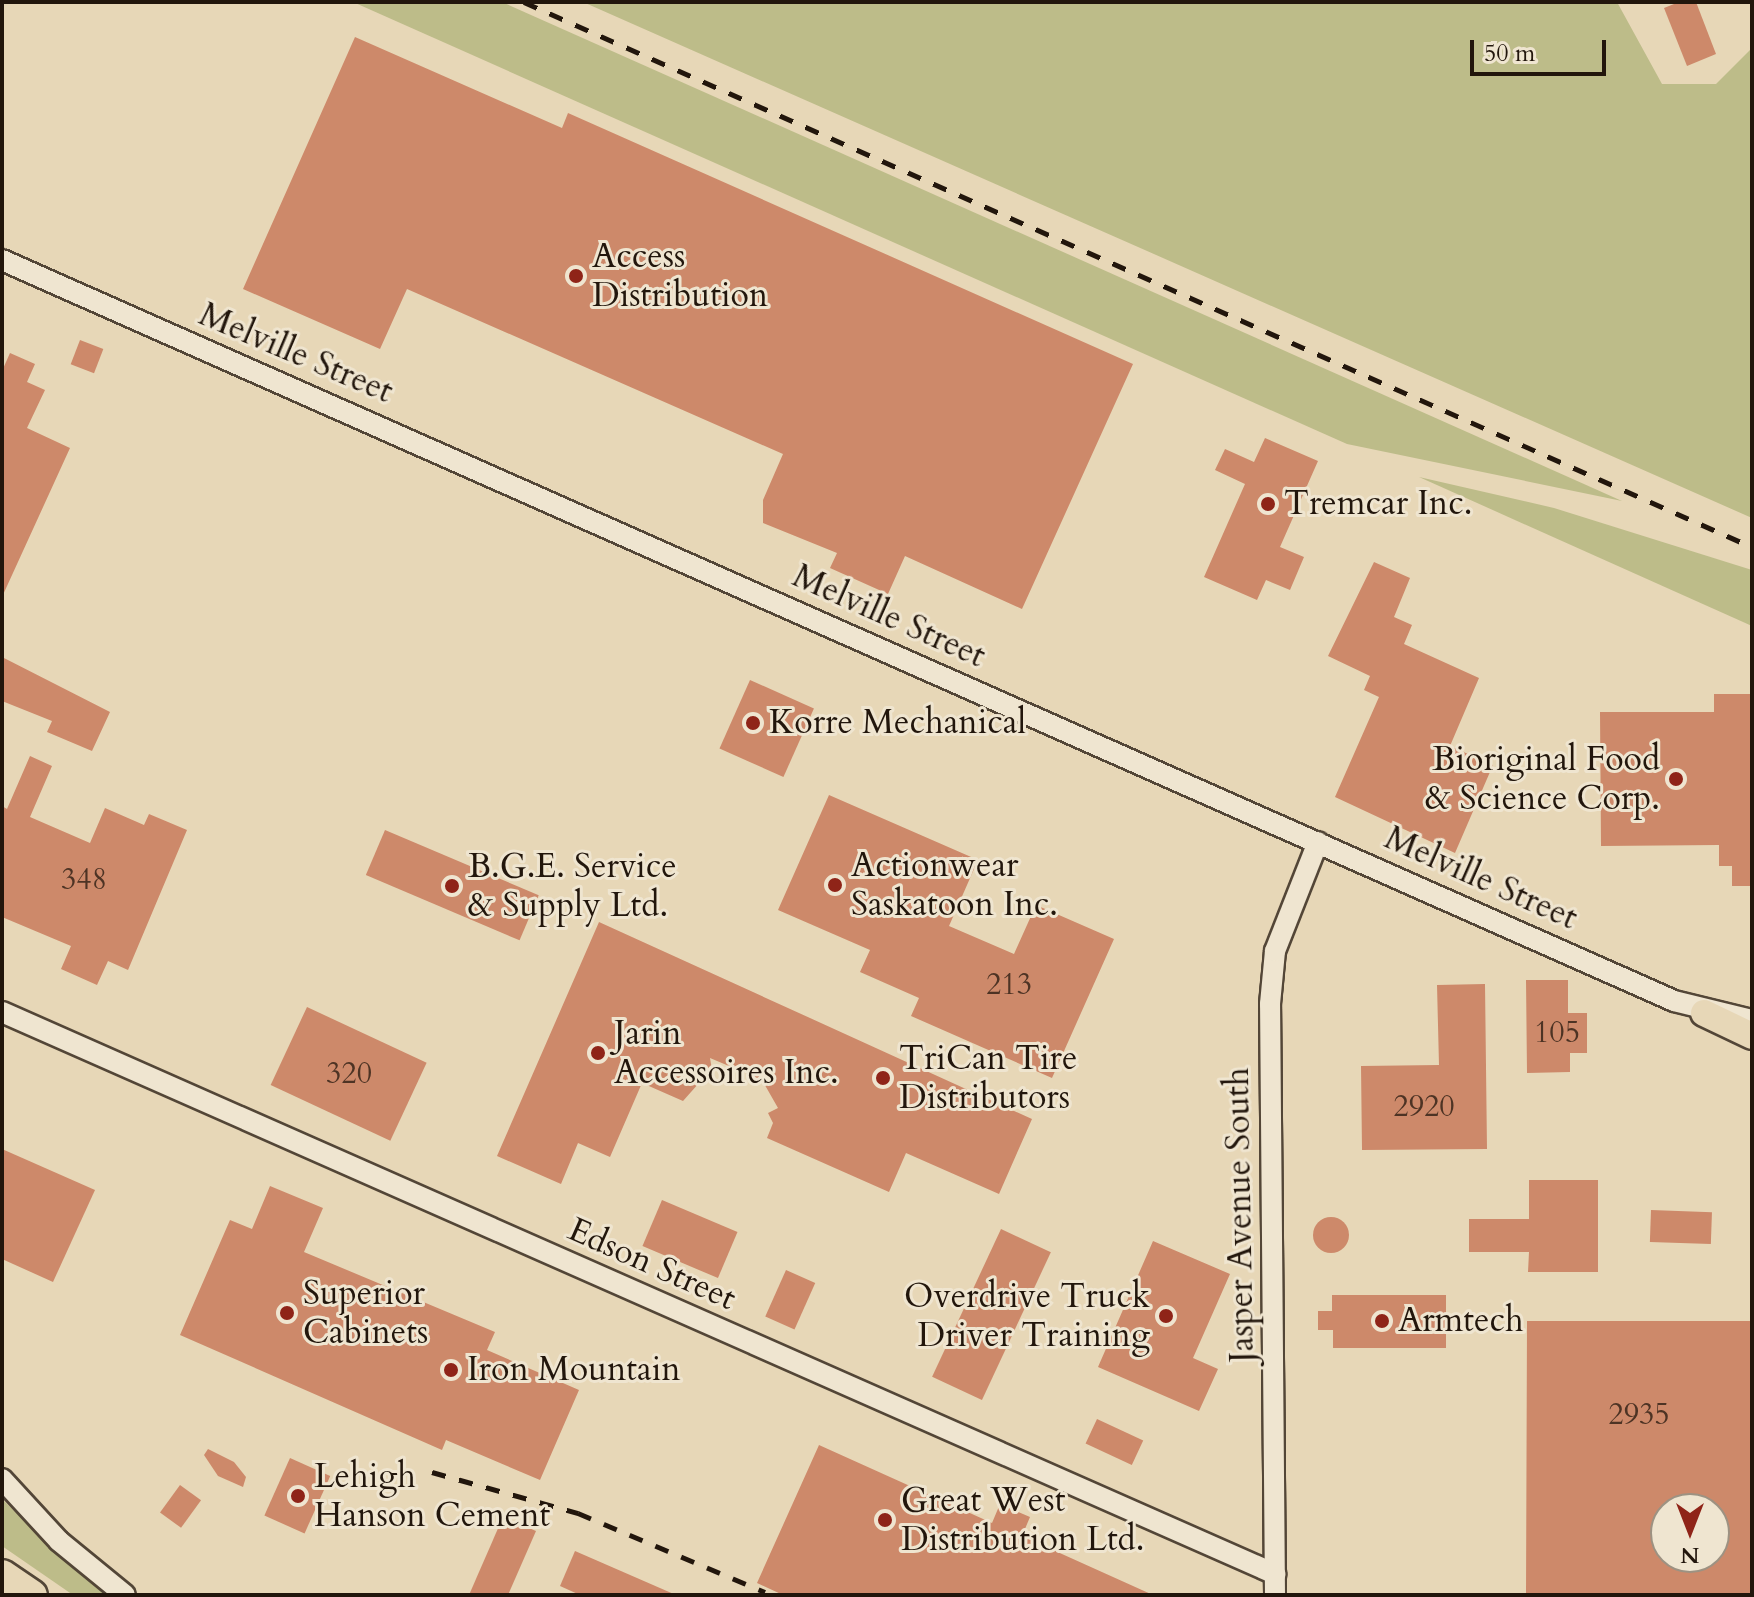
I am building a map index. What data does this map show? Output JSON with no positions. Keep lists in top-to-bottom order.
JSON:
{
  "streets": {
    "street": ["Melville Street", "Jasper Avenue South", "Edson Street"]
  },
  "crossings": [
    ["Melville Street", "Jasper Avenue South"],
    ["Jasper Avenue South", "Edson Street"]
  ],
  "places": [
    "Access Distribution",
    "Tremcar Inc.",
    "Korre Mechanical",
    "Bioriginal Food & Science Corp.",
    "Actionwear Saskatoon Inc.",
    "B.G.E. Service & Supply Ltd.",
    "Jarin Accessoires Inc.",
    "TriCan Tire Distributors",
    "Superior Cabinets",
    "Overdrive Truck Driver Training",
    "Armtech",
    "Iron Mountain",
    "Lehigh Hanson Cement",
    "Great West Distribution Ltd."
  ],
  "house_numbers": [
    "348",
    "213",
    "105",
    "320",
    "2920",
    "2935"
  ],
  "scale_bar": "50 m",
  "north": "bottom"
}
